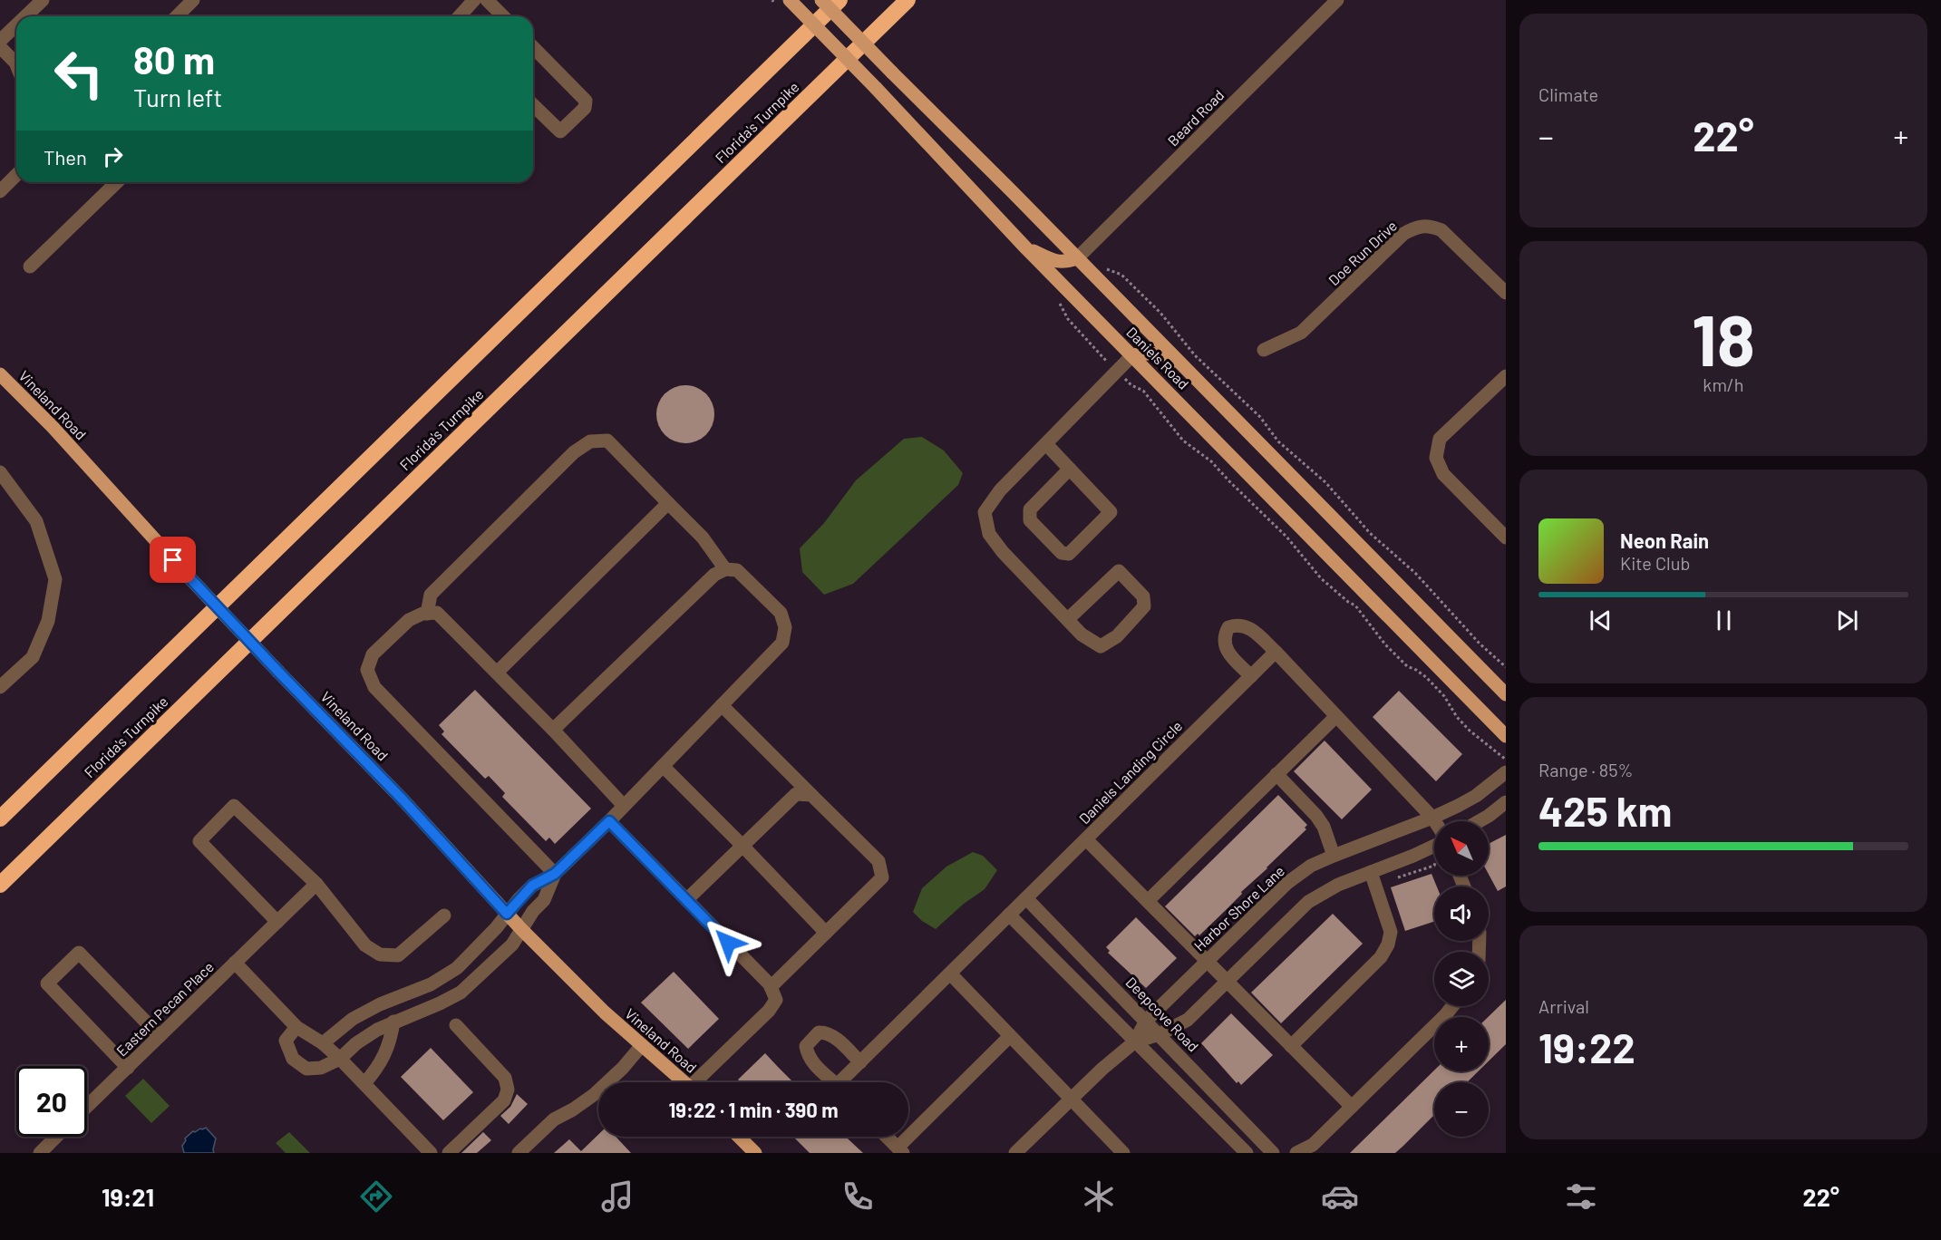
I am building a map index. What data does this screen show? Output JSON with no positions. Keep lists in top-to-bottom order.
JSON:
{
  "streets": {
    "highway": ["Florida's Turnpike"],
    "main road": ["Daniels Road", "Vineland Road"],
    "street": [
      "Beard Road",
      "Doe Run Drive",
      "Daniels Landing Circle",
      "Harbor Shore Lane",
      "Eastern Pecan Place",
      "Deepcove Road"
    ]
  },
  "crossings": [
    ["Beard Road", "Daniels Road"],
    ["Daniels Landing Circle", "Deepcove Road"],
    ["Harbor Shore Lane", "Deepcove Road"]
  ],
  "north": "top left",
  "page": {
    "tile": [
      "Climate",
      ["18", "km/h"],
      ["Range · 85%", "425 km"],
      ["Arrival", "19:22"]
    ],
    "turn": ["80 m", "Turn left"],
    "heat": ["−", "22°", "+"],
    "then": "Then",
    "song": ["Neon Rain", "Kite Club"],
    "map_buttons": ["+", "−"],
    "limit": "20",
    "trip": "19:22 · 1 min · 390 m",
    "tabs": ["19:21", "22°"]
  }
}
